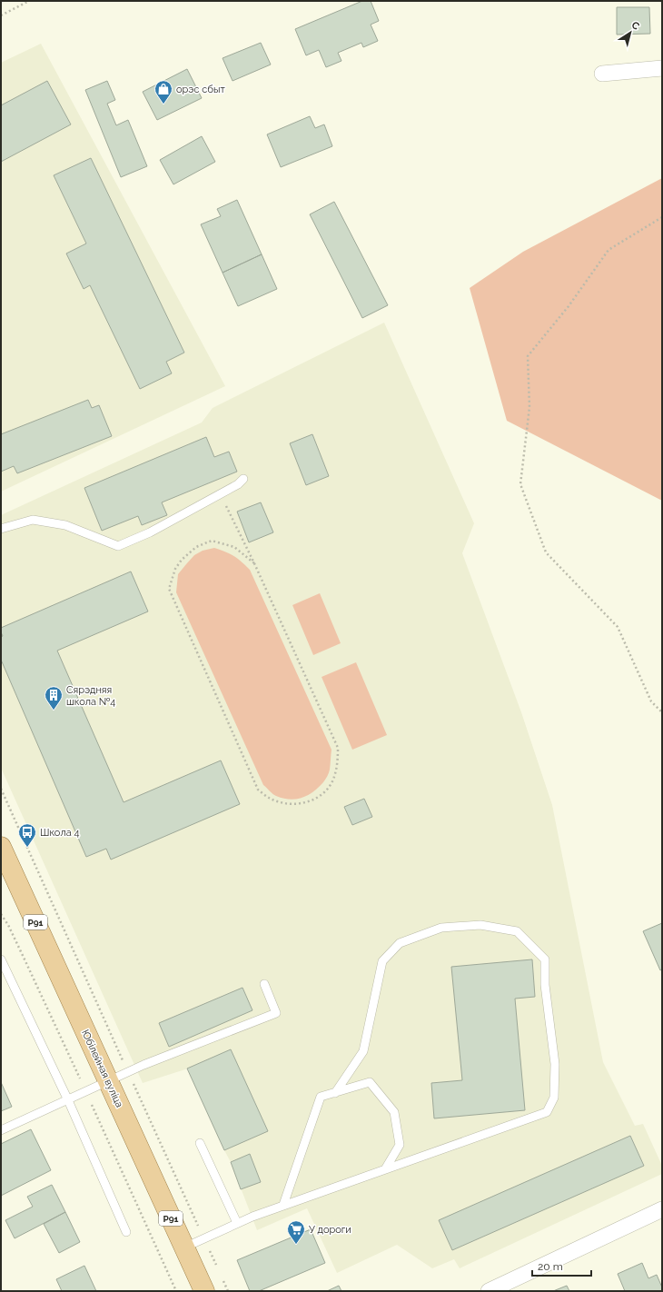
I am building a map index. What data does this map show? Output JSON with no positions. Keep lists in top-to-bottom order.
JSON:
{
  "streets": {
    "main road": ["Р91", "Юбілейная вуліца"]
  },
  "places": {
    "shop": ["орэс сбыт"],
    "building": ["Сярэдняя школа №4"],
    "bus stop": ["Школа 4"],
    "supermarket": ["У дороги"]
  },
  "scale_bar": "20 m",
  "north": "top right"
}
